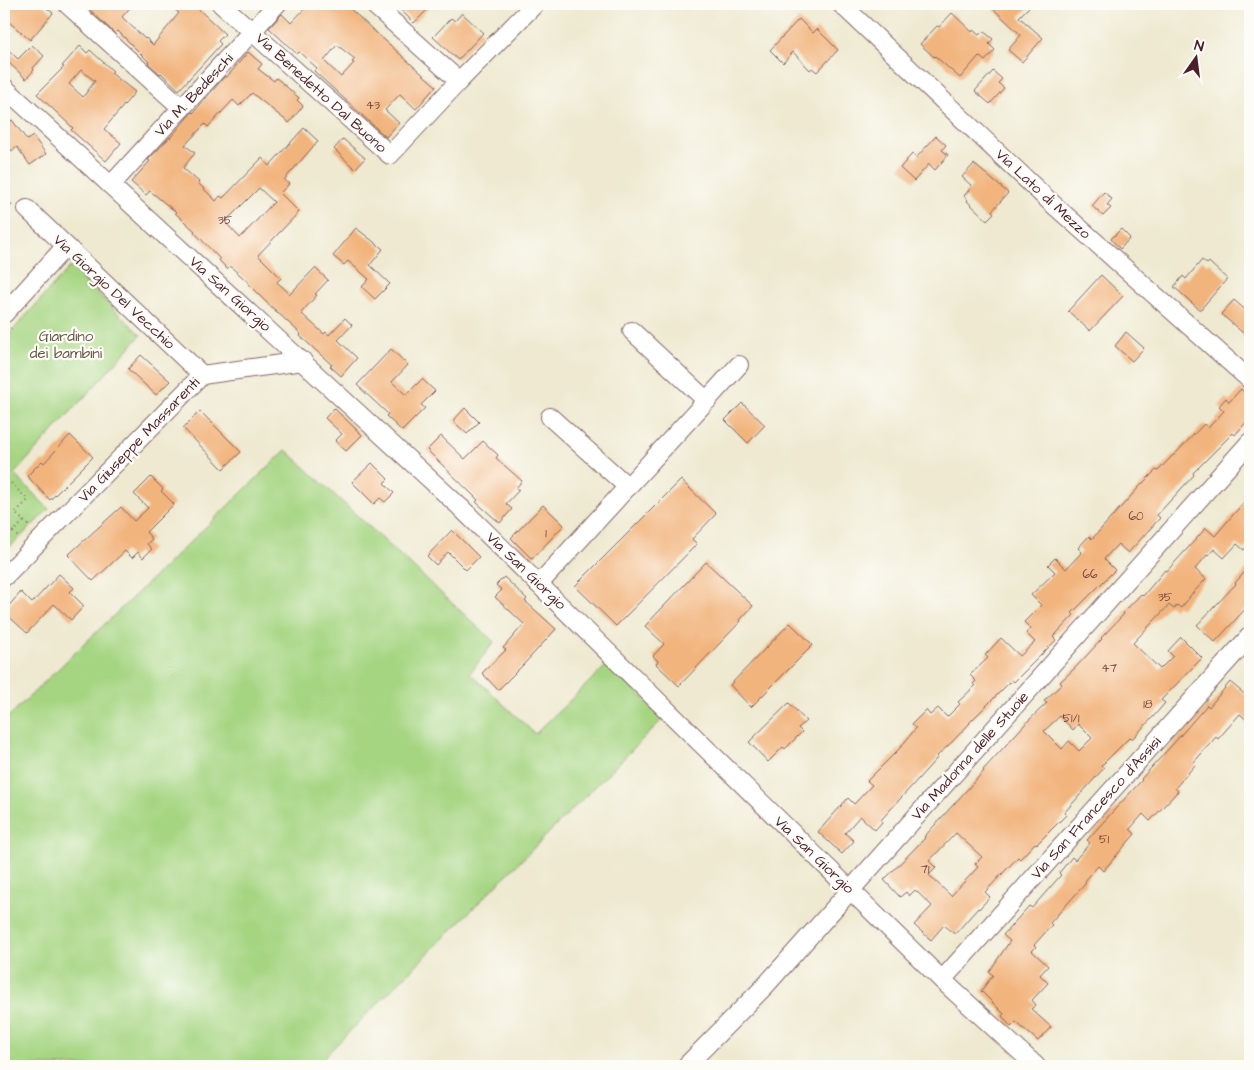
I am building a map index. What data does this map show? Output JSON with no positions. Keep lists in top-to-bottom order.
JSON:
{
  "streets": {
    "street": [
      "Via Benedetto Dal Buono",
      "Via M. Bedeschi",
      "Via Lato di Mezzo",
      "Via Giorgio Del Vecchio",
      "Via San Giorgio",
      "Via Giuseppe Massarenti",
      "Via Madonna delle Stuoie",
      "Via San Francesco d'Assisi"
    ]
  },
  "crossings": [
    ["Via Benedetto Dal Buono", "Via M. Bedeschi"],
    ["Via M. Bedeschi", "Via San Giorgio"],
    ["Via Giorgio Del Vecchio", "Via Giuseppe Massarenti"],
    ["Via San Giorgio", "Via Giuseppe Massarenti"],
    ["Via San Giorgio", "Via Madonna delle Stuoie"],
    ["Via San Giorgio", "Via San Francesco d'Assisi"]
  ],
  "parks": ["Giardino dei bambini"],
  "house_numbers": [
    "43",
    "35",
    "60",
    "1",
    "66",
    "35",
    "47",
    "18",
    "51/1",
    "51",
    "71"
  ],
  "north": "top"
}
